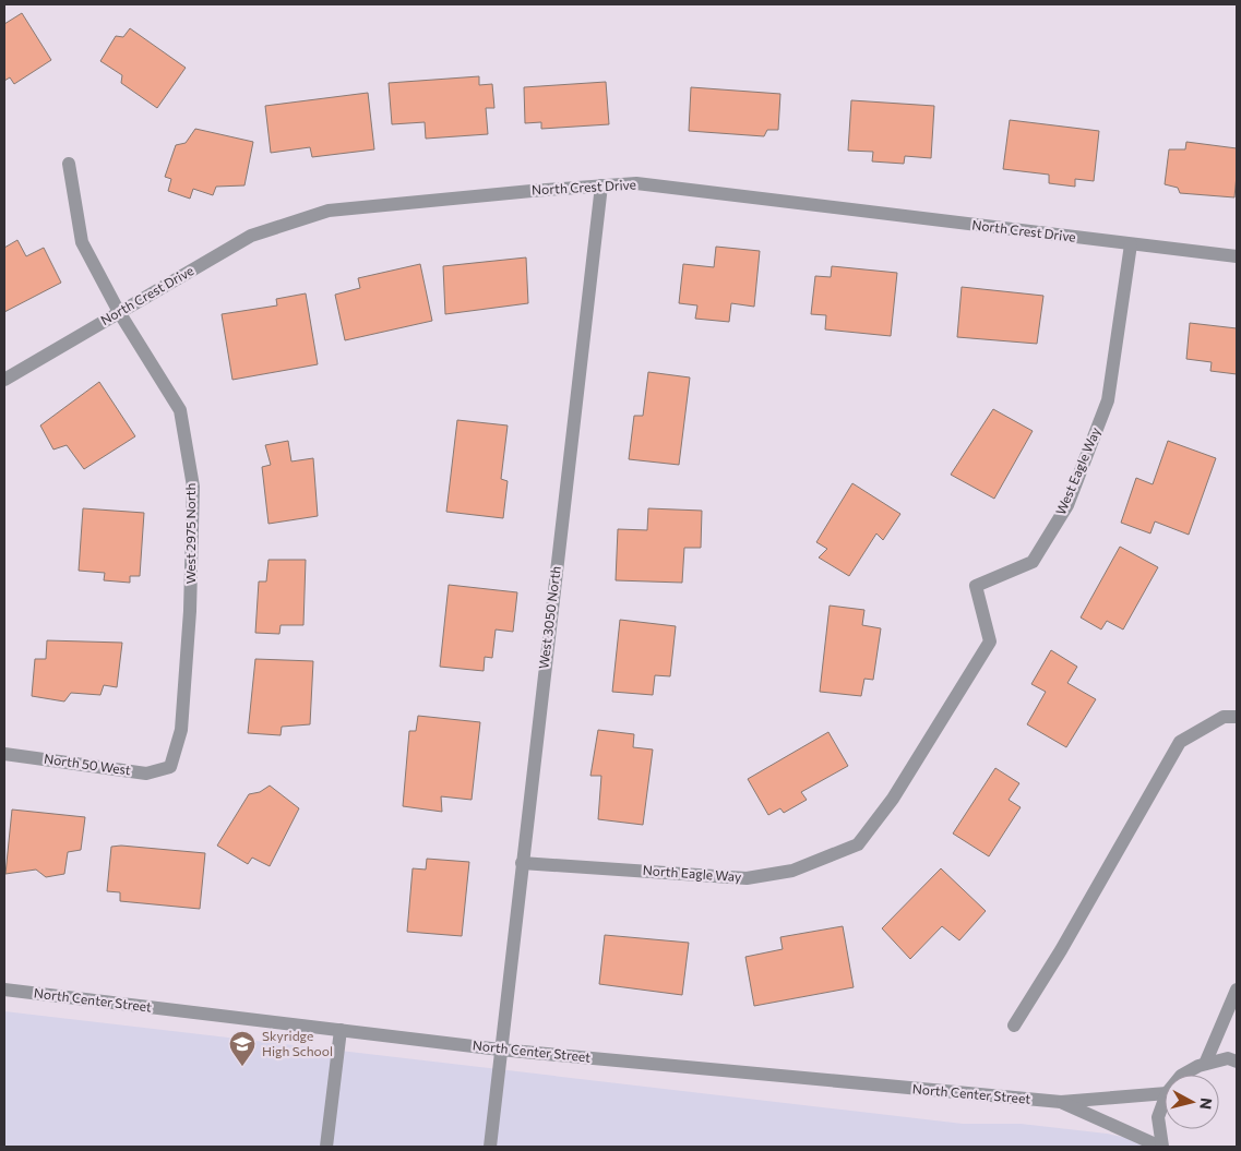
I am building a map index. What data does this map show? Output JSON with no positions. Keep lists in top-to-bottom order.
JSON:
{
  "streets": {
    "street": [
      "North Crest Drive",
      "West Eagle Way",
      "West 2975 North",
      "West 3050 North",
      "North 50 West",
      "North Eagle Way",
      "North Center Street"
    ]
  },
  "crossings": [
    ["North Crest Drive", "West Eagle Way"],
    ["North Crest Drive", "West 2975 North"],
    ["North Crest Drive", "West 3050 North"],
    ["West Eagle Way", "North Eagle Way"],
    ["West 2975 North", "North 50 West"],
    ["West 3050 North", "North Eagle Way"],
    ["West 3050 North", "North Center Street"]
  ],
  "places": {
    "school or university": ["Skyridge High School"]
  },
  "north": "right"
}
